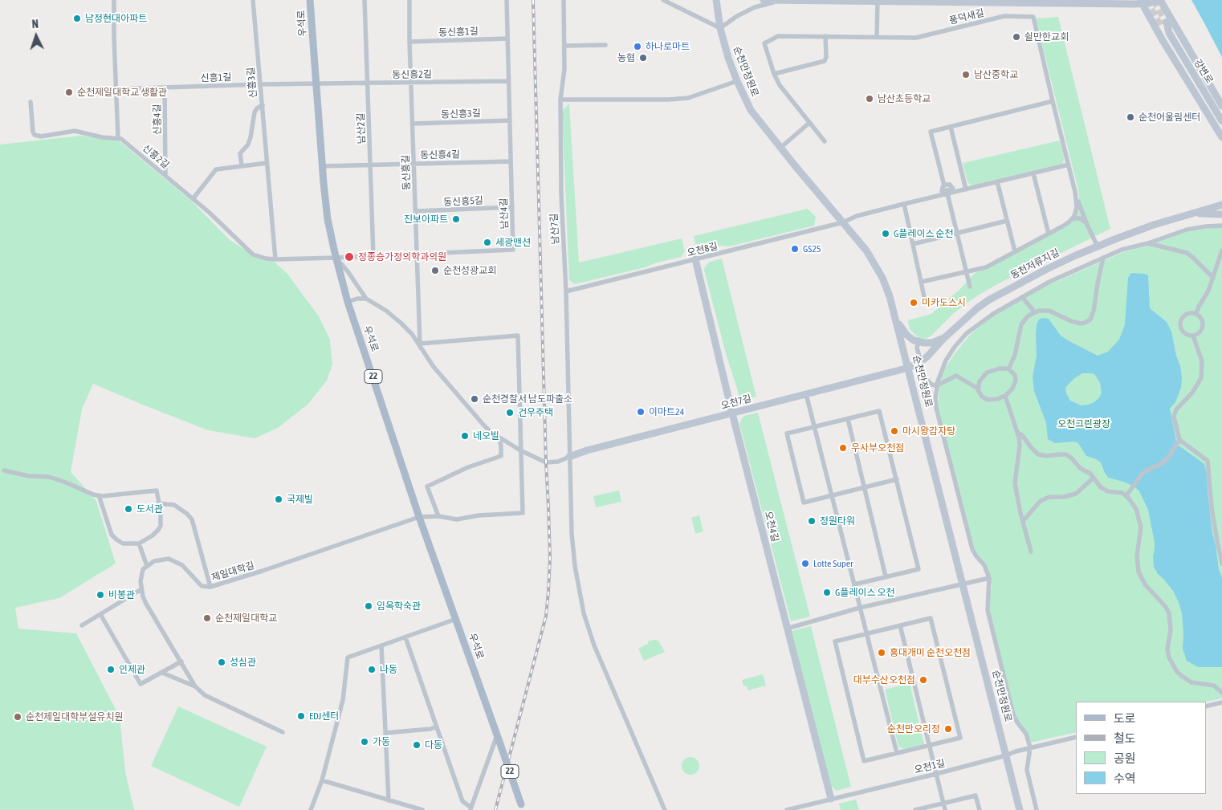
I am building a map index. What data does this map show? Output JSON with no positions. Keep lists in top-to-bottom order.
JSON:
{
  "streets": {
    "main road": [
      "우석로",
      "순천만정원로",
      "강변로",
      "동천저류지길",
      "22",
      "오천7길",
      "오천4길"
    ],
    "street": [
      "풍덕새길",
      "동신흥1길",
      "동신흥2길",
      "신흥1길",
      "신흥3길",
      "동신흥3길",
      "신흥4길",
      "남산2길",
      "동신흥4길",
      "신흥2길",
      "동신흥길",
      "동신흥5길",
      "남산4길",
      "남산7길",
      "오천8길",
      "제일대학길",
      "오천1길"
    ]
  },
  "crossings": [
    ["우석로", "동신흥2길"],
    ["우석로", "신흥1길"],
    ["우석로", "동신흥4길"],
    ["우석로", "남산4길"],
    ["우석로", "22"],
    ["우석로", "제일대학길"],
    ["동신흥1길", "동신흥길"],
    ["동신흥1길", "남산4길"],
    ["순천만정원로", "오천8길"],
    ["순천만정원로", "동천저류지길"],
    ["순천만정원로", "오천7길"],
    ["순천만정원로", "오천1길"],
    ["동신흥2길", "신흥1길"],
    ["동신흥2길", "남산2길"],
    ["동신흥2길", "동신흥길"],
    ["동신흥2길", "남산4길"],
    ["신흥1길", "신흥3길"],
    ["신흥1길", "신흥4길"],
    ["신흥3길", "신흥2길"],
    ["동신흥3길", "동신흥길"],
    ["동신흥3길", "남산4길"],
    ["신흥4길", "신흥2길"],
    ["남산2길", "동신흥4길"],
    ["남산2길", "남산4길"],
    ["동신흥4길", "동신흥길"],
    ["동신흥4길", "남산4길"],
    ["동신흥길", "동신흥5길"],
    ["동신흥길", "남산4길"],
    ["동신흥5길", "남산4길"],
    ["남산7길", "오천8길"],
    ["남산7길", "오천7길"],
    ["오천8길", "오천4길"],
    ["동천저류지길", "오천7길"],
    ["오천7길", "오천4길"],
    ["오천4길", "오천1길"]
  ],
  "parks": ["오천그린광장"],
  "places": [
    "남정현대아파트",
    "쉴만한교회",
    "하나로마트",
    "농협",
    "남산중학교",
    "순천제일대학교 생활관",
    "남산초등학교",
    "순천어울림센터",
    "진보아파트",
    "G플레이스 순천",
    "세광맨션",
    "GS25",
    "정종승가정의학과의원",
    "순천성광교회",
    "미카도스시",
    "순천경찰서 남도파출소",
    "이마트24",
    "건우주택",
    "마시왕감자탕",
    "네오빌",
    "우사부오천점",
    "국제빌",
    "도서관",
    "정원타워",
    "Lotte Super",
    "G플레이스 오천",
    "비봉관",
    "임옥학숙관",
    "순천제일대학교",
    "홍대개미 순천오천점",
    "성심관",
    "인제관",
    "나동",
    "대부수산오천점",
    "EDJ센터",
    "순천제일대학부설유치원",
    "순천만오리정",
    "가동",
    "다동"
  ],
  "legend": [
    "도로",
    "철도",
    "공원",
    "수역"
  ],
  "north": "top"
}
